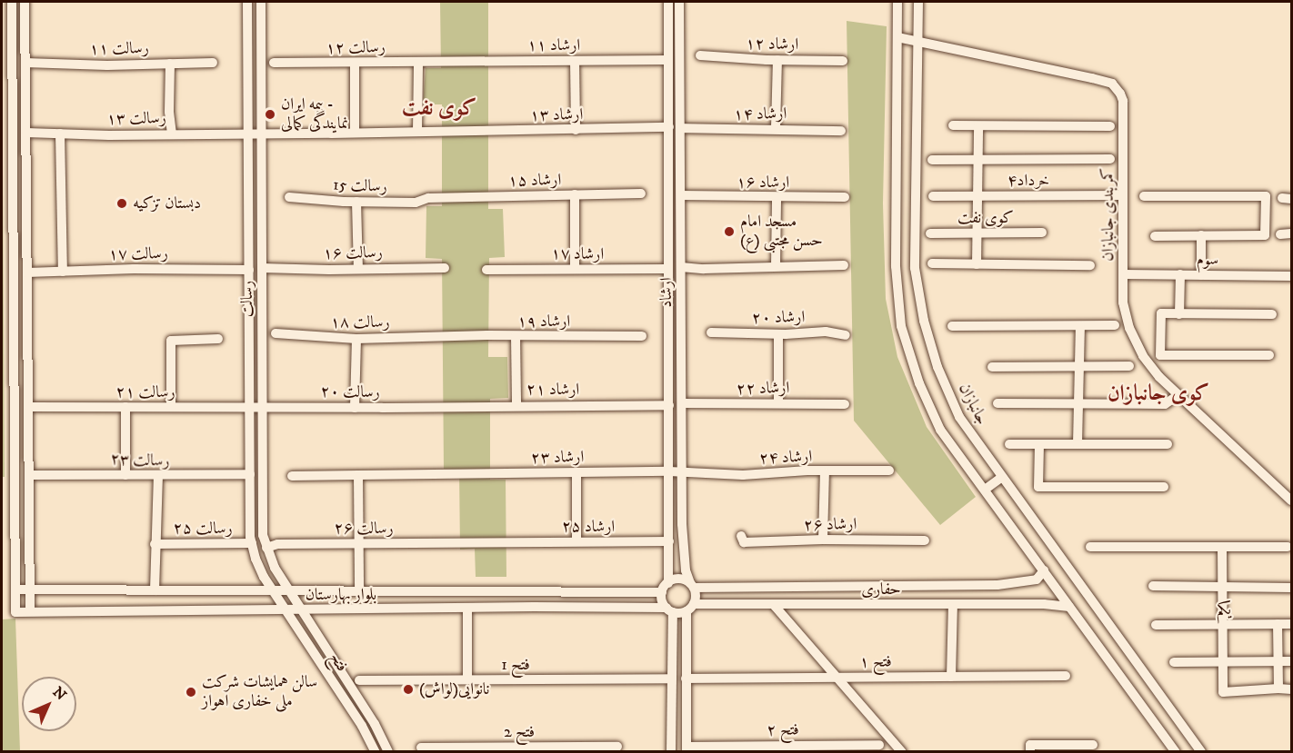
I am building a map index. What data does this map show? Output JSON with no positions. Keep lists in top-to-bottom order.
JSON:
{
  "streets": {
    "street": [
      "ارشاد ۱۲",
      "ارشاد ۱۱",
      "رسالت ۱۲",
      "رسالت ۱۱",
      "ارشاد ۱۴",
      "ارشاد ۱۳",
      "رسالت ۱۳",
      "ارشاد ۱۵",
      "خرداد۴",
      "ارشاد ۱۶",
      "رسالت 15",
      "کمربندی جانبازان",
      "کوی نفت",
      "رسالت ۱۶",
      "رسالت ۱۷",
      "ارشاد ۱۷",
      "سوم",
      "ارشاد",
      "رسالت",
      "ارشاد ۲۰",
      "ارشاد ۱۹",
      "رسالت ۱۸",
      "ارشاد ۲۲",
      "ارشاد ۲۱",
      "رسالت ۲۱",
      "رسالت ٢٠",
      "جانبازان",
      "ارشاد ۲۳",
      "ارشاد ۲۴",
      "رسالت ۲۳",
      "ارشاد ۲۶",
      "ارشاد ۲۵",
      "رسالت ۲۵",
      "رسالت ۲۶",
      "حفاری",
      "بلوار بهارستان",
      "یکم",
      "فتح",
      "فتح ۱",
      "فتح 1",
      "فتح ۲",
      "فتح 2"
    ]
  },
  "crossings": [
    ["ارشاد ۱۱", "رسالت ۱۲"],
    ["ارشاد ۱۱", "ارشاد"],
    ["ارشاد ۱۴", "ارشاد"],
    ["ارشاد ۱۳", "رسالت ۱۳"],
    ["ارشاد ۱۳", "ارشاد"],
    ["رسالت ۱۳", "رسالت"],
    ["ارشاد ۱۵", "رسالت 15"],
    ["خرداد۴", "کمربندی جانبازان"],
    ["ارشاد ۱۶", "ارشاد"],
    ["کمربندی جانبازان", "سوم"],
    ["کمربندی جانبازان", "جانبازان"],
    ["رسالت ۱۶", "رسالت"],
    ["رسالت ۱۷", "رسالت"],
    ["ارشاد ۱۷", "ارشاد"],
    ["ارشاد", "ارشاد ۲۲"],
    ["ارشاد", "ارشاد ۲۱"],
    ["ارشاد", "ارشاد ۲۳"],
    ["ارشاد", "ارشاد ۲۴"],
    ["ارشاد", "ارشاد ۲۵"],
    ["ارشاد", "حفاری"],
    ["ارشاد", "بلوار بهارستان"],
    ["رسالت", "رسالت ۲۱"],
    ["رسالت", "رسالت ٢٠"],
    ["رسالت", "رسالت ۲۳"],
    ["رسالت", "رسالت ۲۵"],
    ["رسالت", "رسالت ۲۶"],
    ["رسالت", "بلوار بهارستان"],
    ["رسالت", "فتح"],
    ["ارشاد ۱۹", "رسالت ۱۸"],
    ["ارشاد ۲۱", "رسالت ٢٠"],
    ["رسالت ۲۱", "رسالت ٢٠"],
    ["ارشاد ۲۳", "ارشاد ۲۴"],
    ["ارشاد ۲۵", "رسالت ۲۶"],
    ["حفاری", "بلوار بهارستان"],
    ["بلوار بهارستان", "فتح"]
  ],
  "districts": ["کوی نفت", "کوی جانبازان"],
  "places": [
    "بیمه ایران - نمایندگى کمالى",
    "دبستان تزکیه",
    "مسجد امام حسن مجتبی (ع)",
    "نانوایى(لواش)",
    "سالن همایشات شرکت ملی خفاری اهواز"
  ],
  "north": "top right"
}
